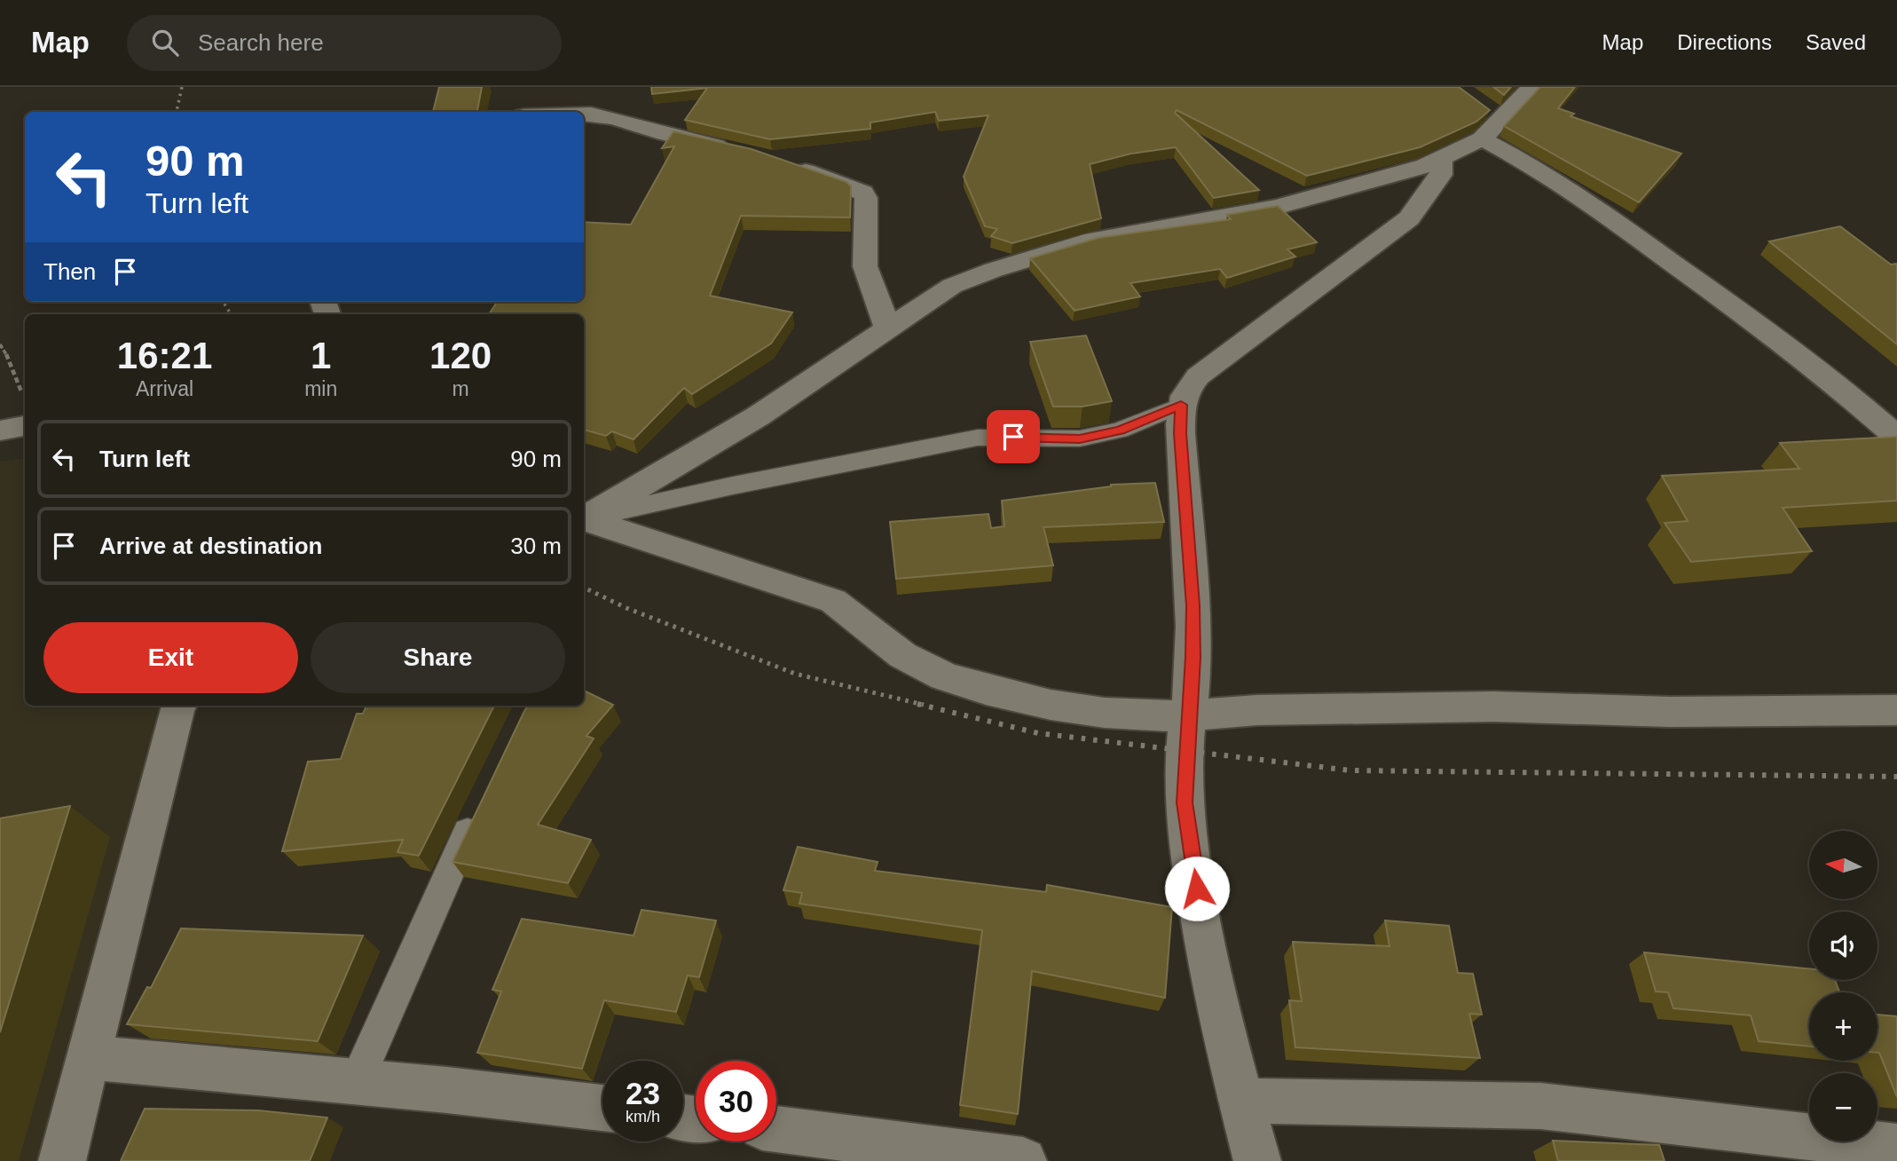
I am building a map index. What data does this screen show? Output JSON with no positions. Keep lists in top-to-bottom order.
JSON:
{
  "north": "left",
  "page": {
    "header": "Map",
    "search": "Search here",
    "nav": ["Map", "Directions", "Saved"],
    "turn": ["90 m", "Turn left"],
    "then": "Then",
    "eta": [
      "16:21",
      "Arrival",
      "1",
      "min",
      "120",
      "m"
    ],
    "list": [
      {
        "name": "Turn left",
        "value": "90 m"
      },
      {
        "name": "Arrive at destination",
        "value": "30 m"
      }
    ],
    "buttons": ["Exit", "Share"],
    "map_buttons": ["+", "−"],
    "speed": "23 km/h",
    "limit": "30"
  }
}
